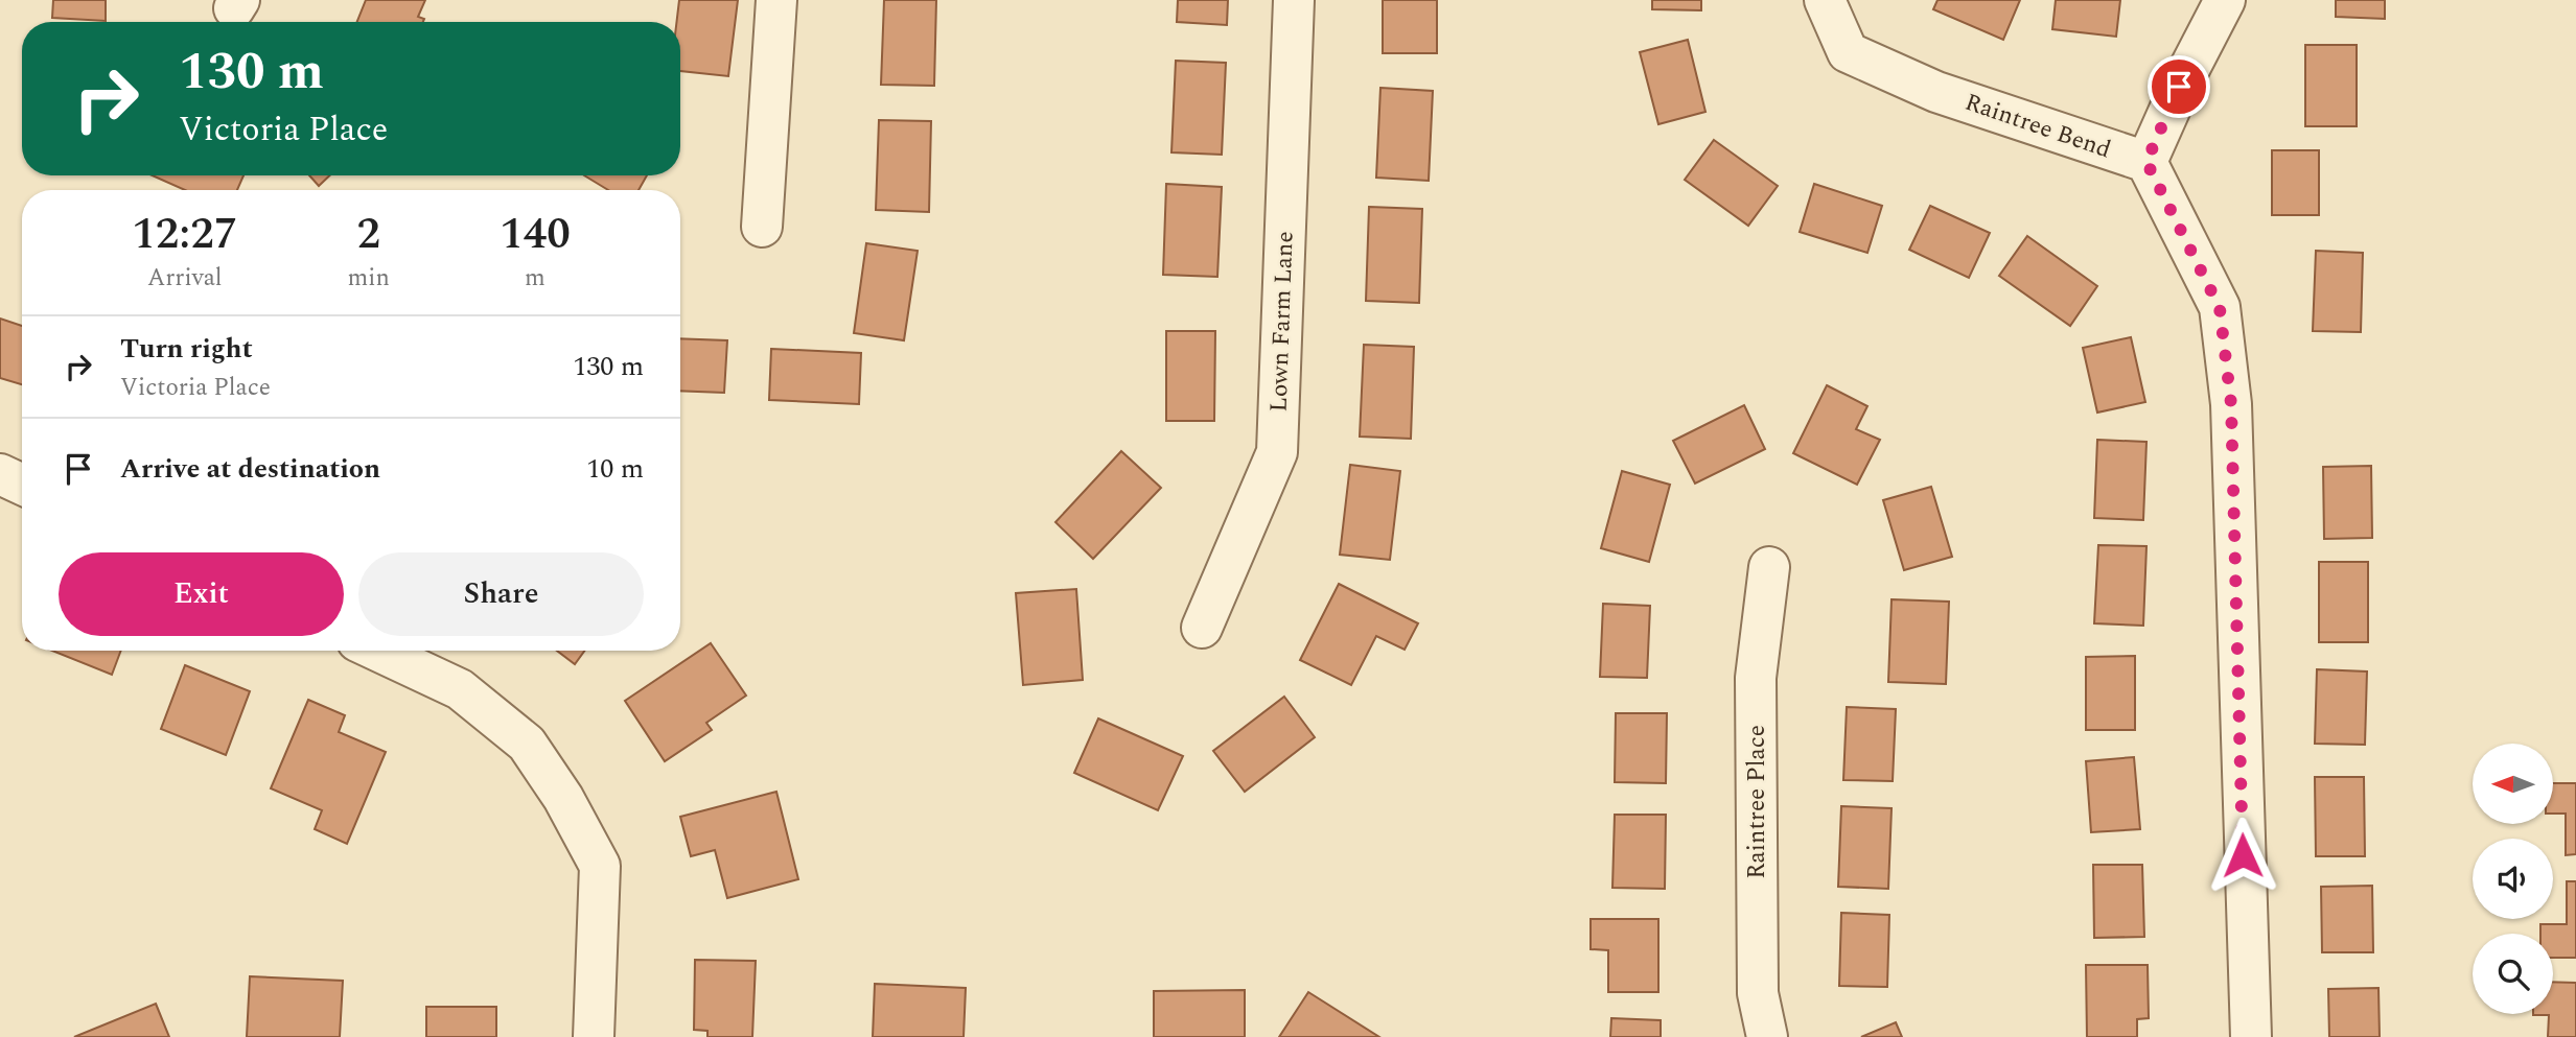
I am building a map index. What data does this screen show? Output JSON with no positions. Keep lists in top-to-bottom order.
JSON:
{
  "streets": {
    "street": ["Raintree Bend", "Lown Farm Lane", "Raintree Place"]
  },
  "north": "left",
  "page": {
    "turn": ["130 m", "Victoria Place"],
    "eta": [
      "12:27",
      "Arrival",
      "2",
      "min",
      "140",
      "m"
    ],
    "list": [
      {
        "name": "Turn right",
        "note": "Victoria Place",
        "value": "130 m"
      },
      {
        "name": "Arrive at destination",
        "value": "10 m"
      }
    ],
    "buttons": ["Exit", "Share"]
  }
}
